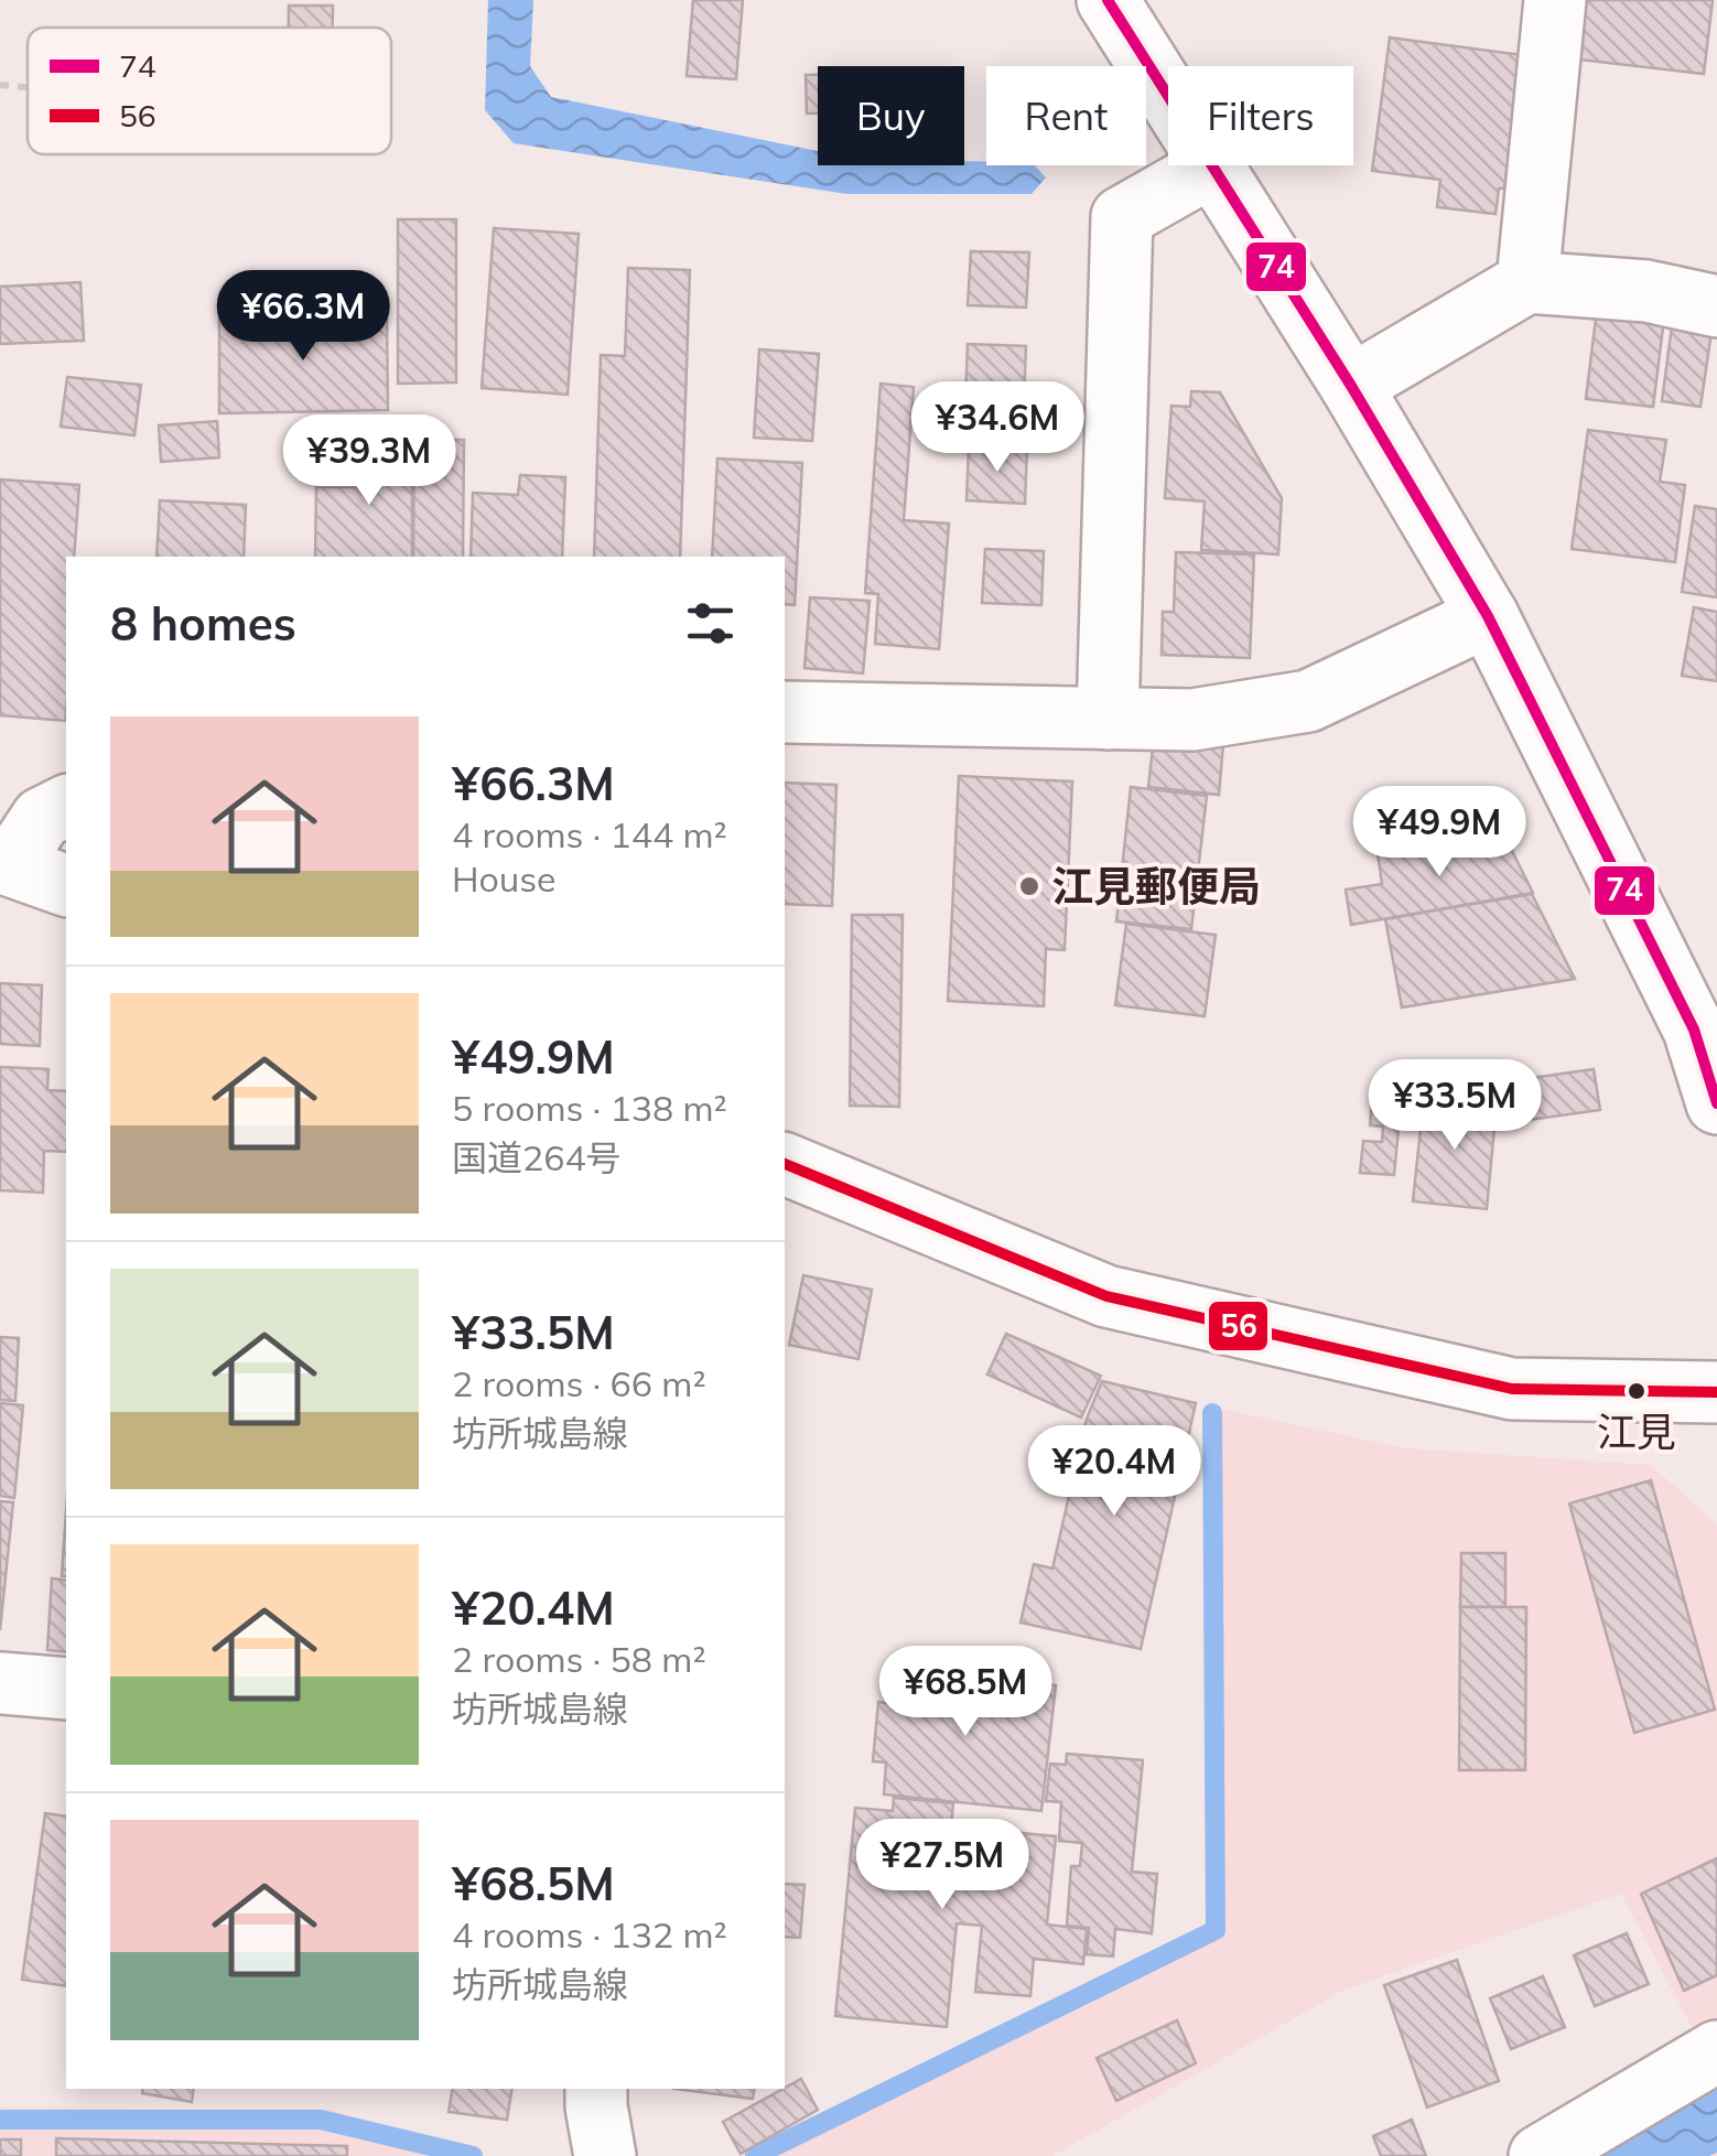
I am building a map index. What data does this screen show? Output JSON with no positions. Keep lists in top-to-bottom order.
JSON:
{
  "places": ["江見郵便局", "江見"],
  "lines": ["transit line 74", "transit line 56"],
  "legend": ["74", "56"],
  "page": {
    "chip": ["Buy", "Rent", "Filters"],
    "price": [
      "¥66.3M",
      "¥34.6M",
      "¥39.3M",
      "¥49.9M",
      "¥33.5M",
      "¥20.4M",
      "¥68.5M",
      "¥27.5M"
    ],
    "heading": "8 homes",
    "list": [
      {
        "name": "¥66.3M",
        "note": "4 rooms · 144 m² · House"
      },
      {
        "name": "¥49.9M",
        "note": "5 rooms · 138 m² · 国道264号"
      },
      {
        "name": "¥33.5M",
        "note": "2 rooms · 66 m² · 坊所城島線"
      },
      {
        "name": "¥20.4M",
        "note": "2 rooms · 58 m² · 坊所城島線"
      },
      {
        "name": "¥68.5M",
        "note": "4 rooms · 132 m² · 坊所城島線"
      }
    ]
  }
}
